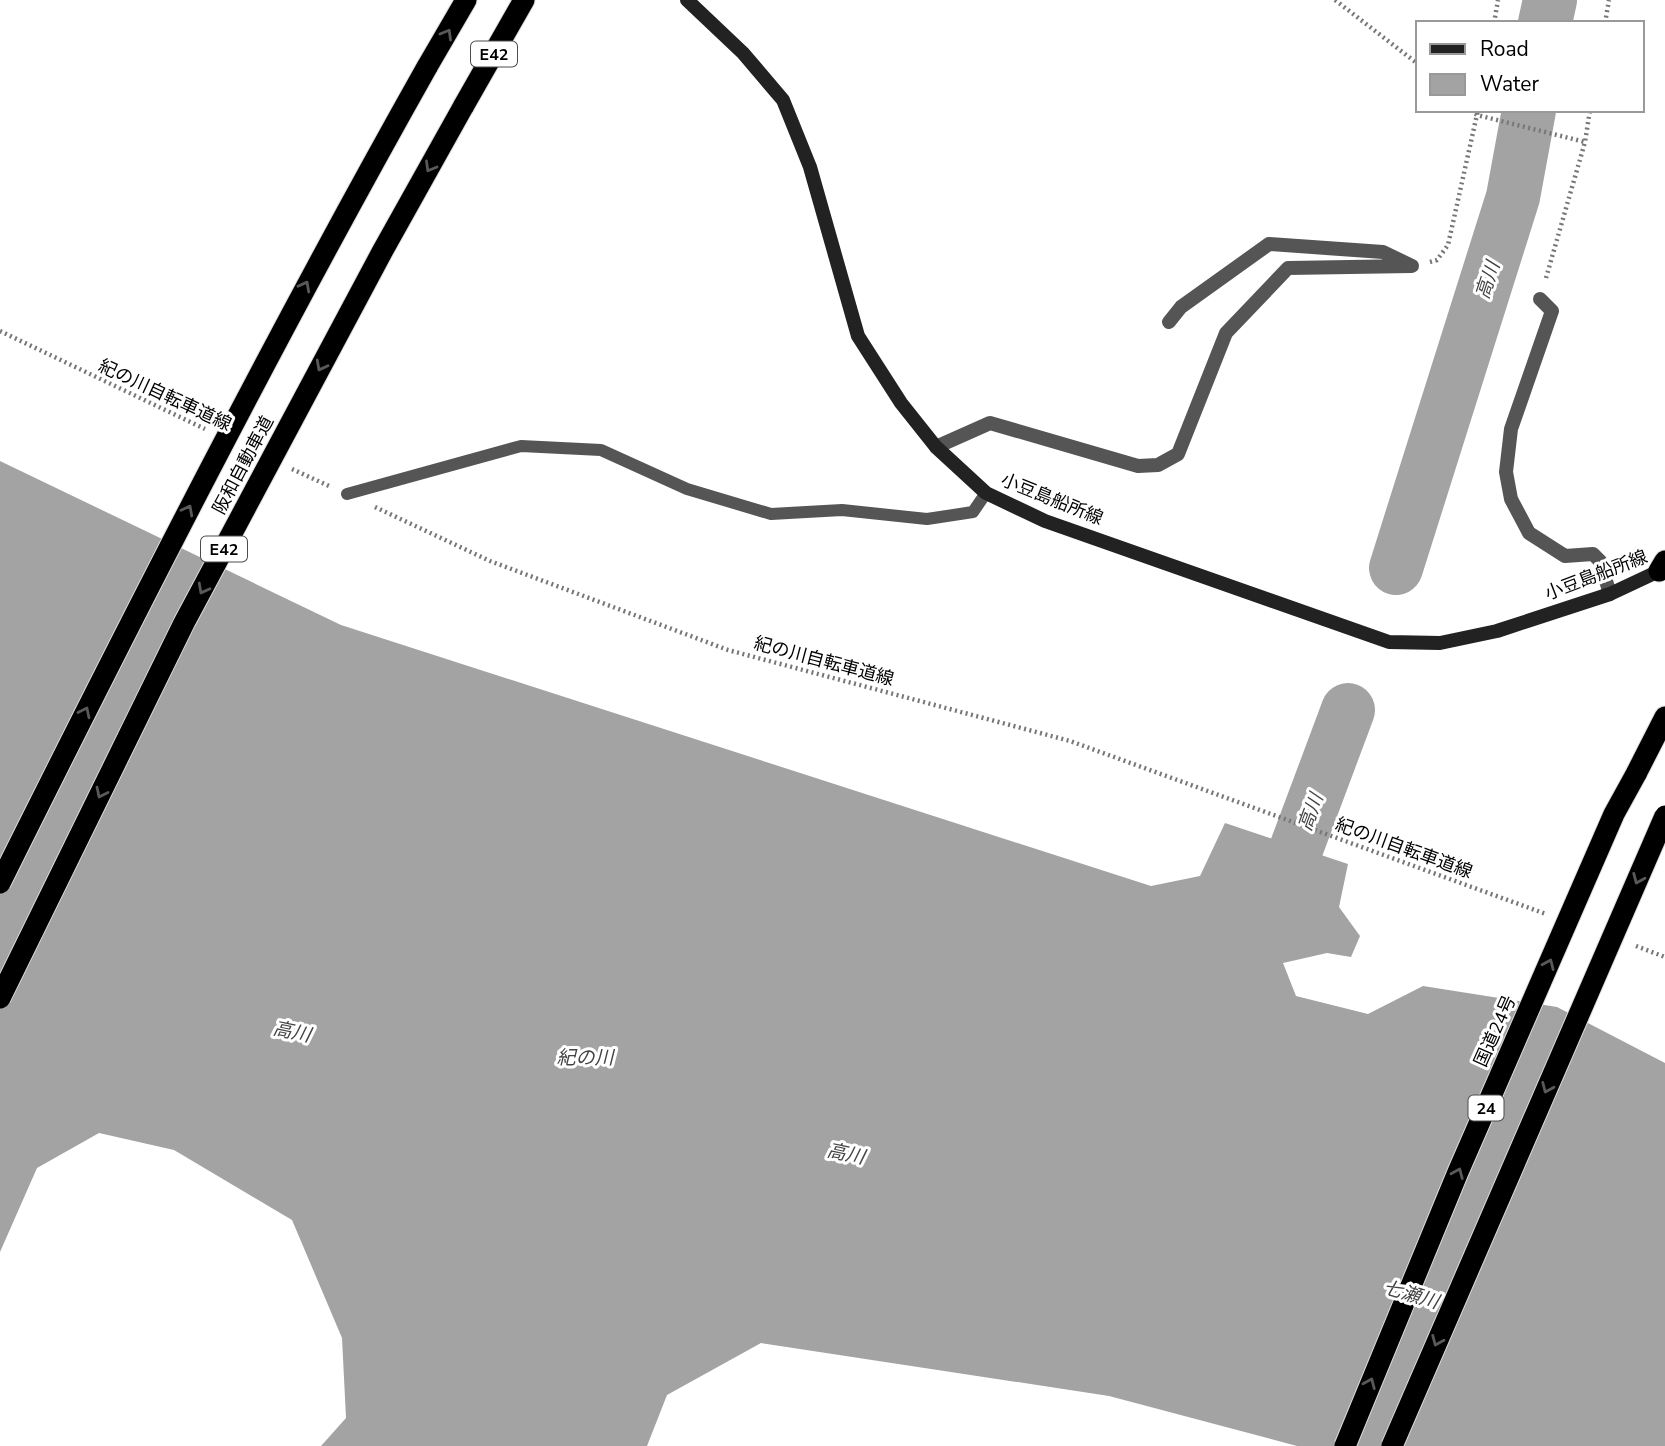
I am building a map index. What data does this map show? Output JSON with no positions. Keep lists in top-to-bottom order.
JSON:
{
  "streets": {
    "highway": [
      "E42",
      "阪和自動車道",
      "国道24号",
      "24"
    ],
    "main road": ["小豆島船所線"],
    "path": ["紀の川自転車道線"]
  },
  "water": ["高川", "紀の川", "七瀬川"],
  "legend": ["Road", "Water"]
}
